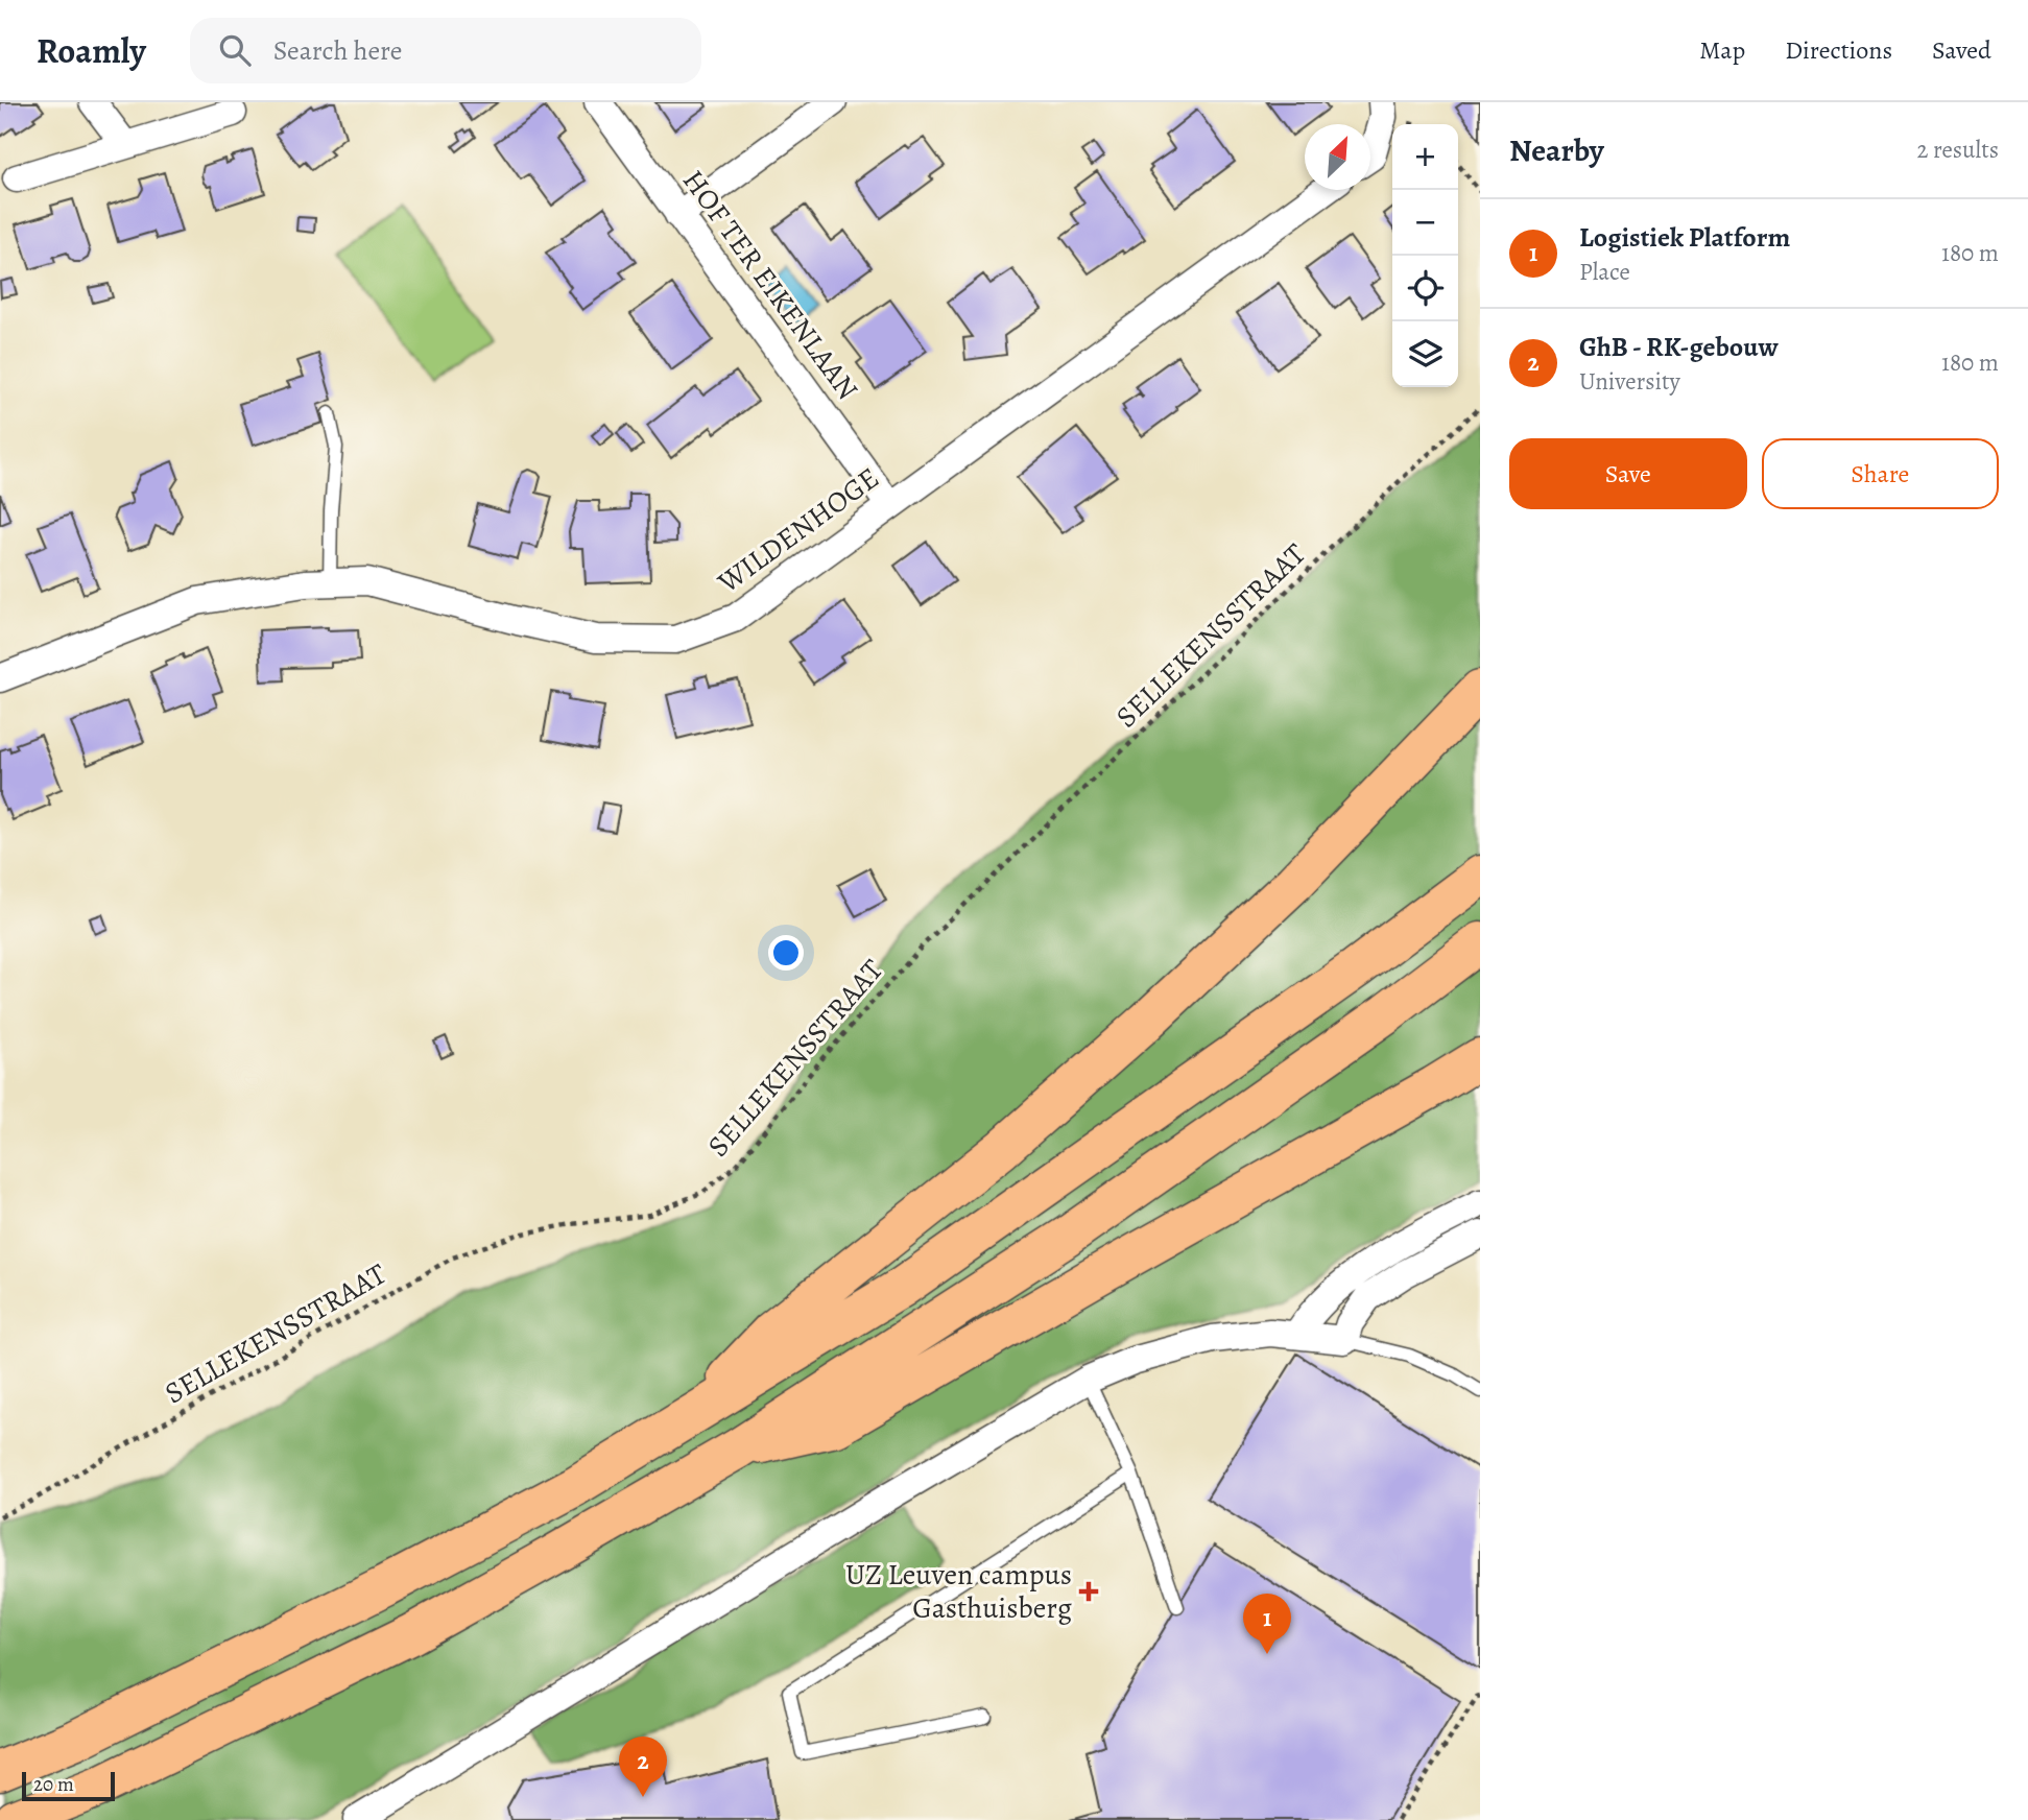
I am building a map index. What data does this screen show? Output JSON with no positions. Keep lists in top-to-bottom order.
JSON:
{
  "streets": {
    "street": ["HOF TER EIKENLAAN", "WILDENHOGE"],
    "path": ["SELLEKENSSTRAAT"]
  },
  "crossings": [
    ["HOF TER EIKENLAAN", "WILDENHOGE"]
  ],
  "places": {
    "health": ["UZ Leuven campus Gasthuisberg"]
  },
  "scale_bar": "20 m",
  "north": "top right",
  "page": {
    "header": "Roamly",
    "search": "Search here",
    "nav": ["Map", "Directions", "Saved"],
    "heading": ["Nearby", "2 results"],
    "map_buttons": ["+", "−"],
    "list": [
      {
        "mark": "1",
        "name": "Logistiek Platform",
        "note": "Place",
        "value": "180 m"
      },
      {
        "mark": "2",
        "name": "GhB - RK-gebouw",
        "note": "University",
        "value": "180 m"
      }
    ],
    "buttons": ["Save", "Share"],
    "pins": ["1", "2"],
    "scale": "20 m"
  }
}
